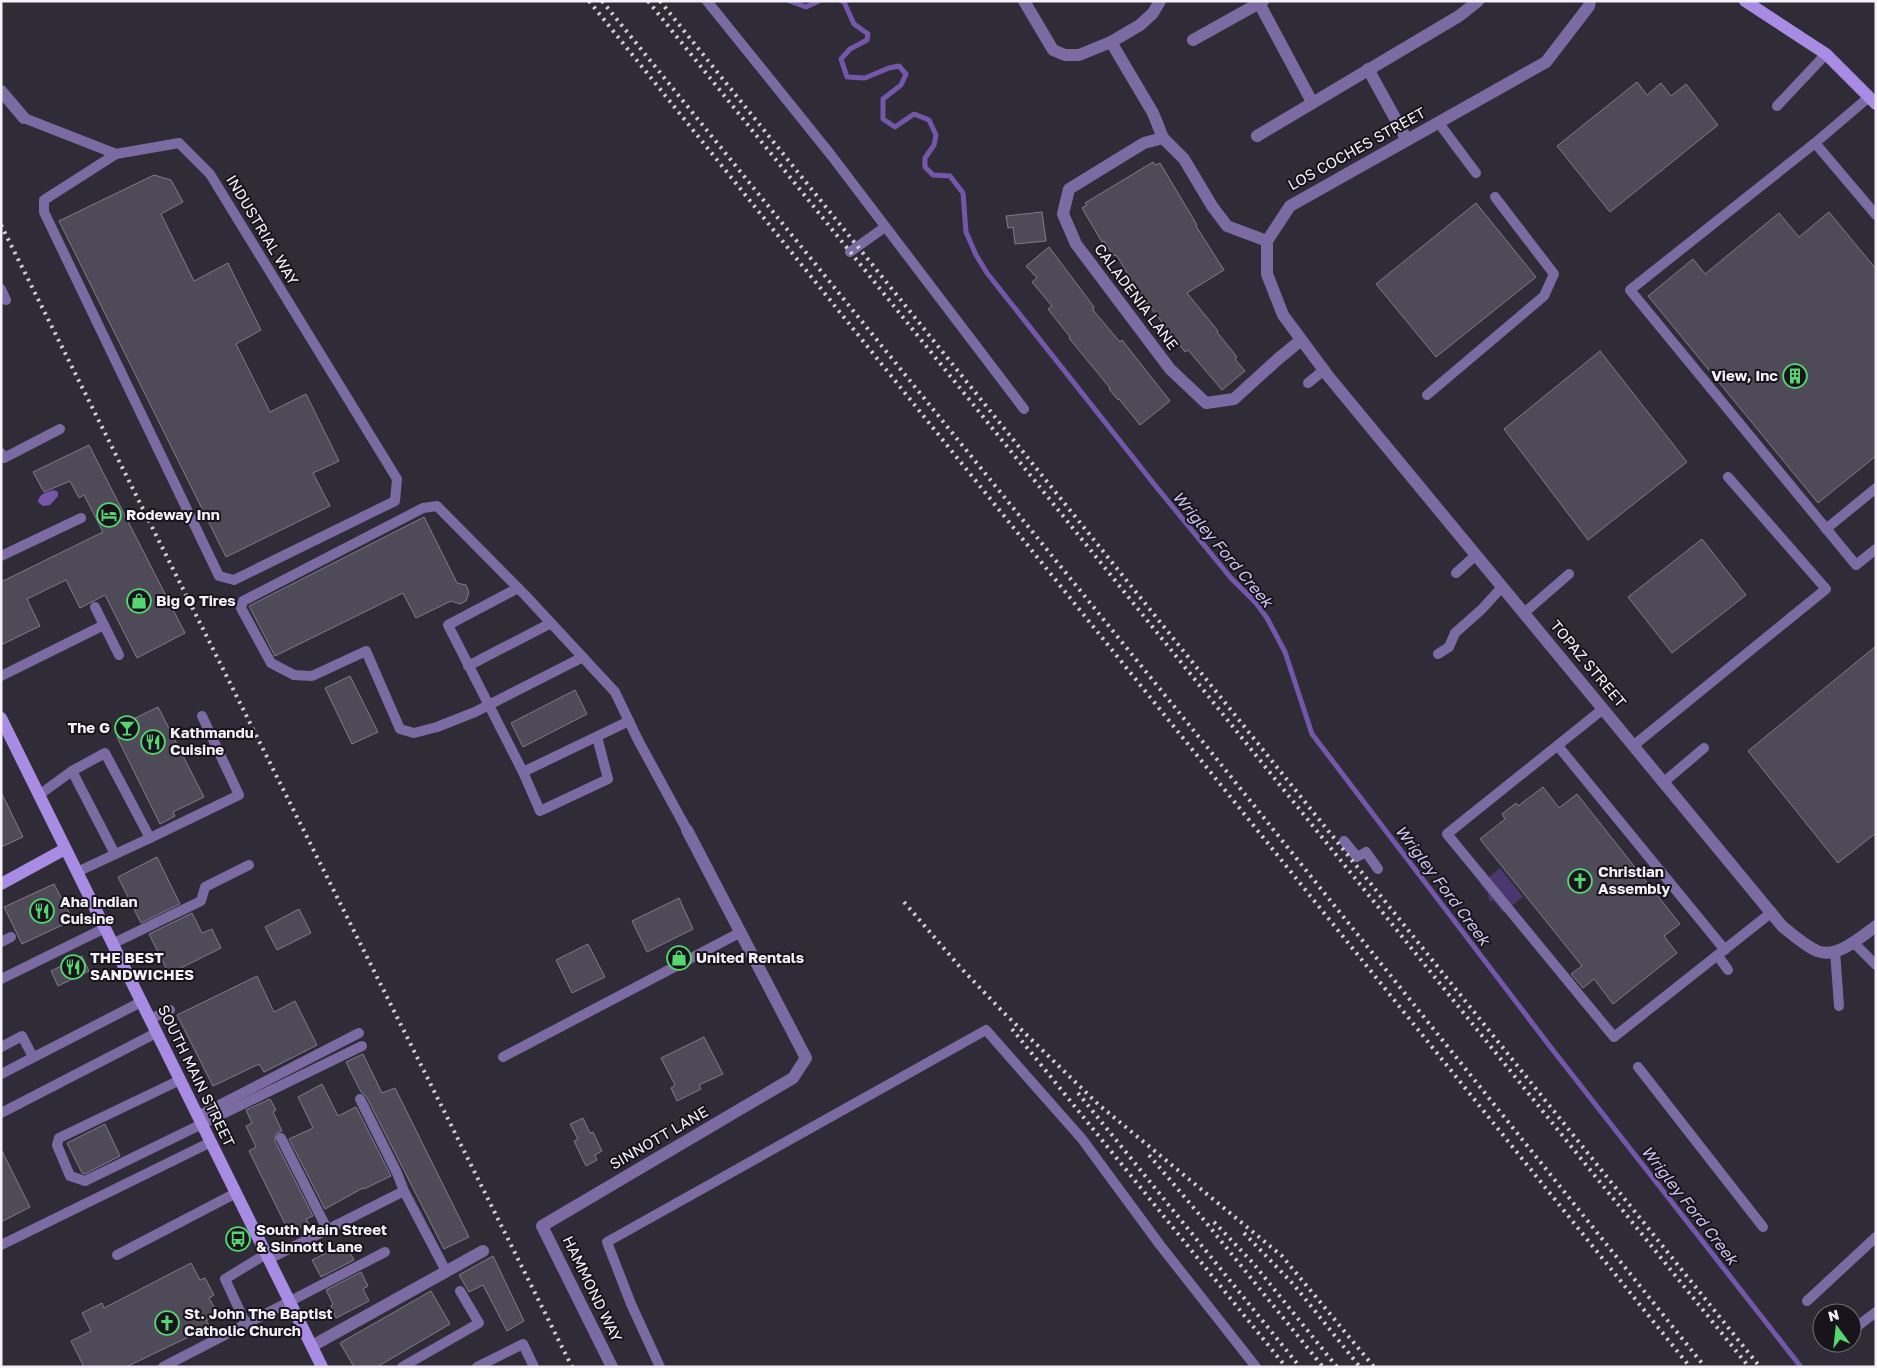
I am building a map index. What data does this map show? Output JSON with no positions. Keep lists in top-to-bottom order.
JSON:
{
  "streets": {
    "main road": ["SOUTH MAIN STREET"],
    "street": [
      "LOS COCHES STREET",
      "CALADENIA LANE",
      "TOPAZ STREET",
      "SINNOTT LANE",
      "HAMMOND WAY"
    ],
    "lane": ["INDUSTRIAL WAY"]
  },
  "crossings": [
    ["SINNOTT LANE", "HAMMOND WAY"]
  ],
  "water": ["Wrigley Ford Creek"],
  "places": {
    "building": ["View, Inc"],
    "hotel": ["Rodeway Inn"],
    "shop": ["Big O Tires", "United Rentals"],
    "bar": ["The G"],
    "restaurant": ["Kathmandu Cuisine", "Aha Indian Cuisine", "THE BEST SANDWICHES"],
    "church": ["Christian Assembly", "St. John The Baptist Catholic Church"],
    "bus stop": ["South Main Street & Sinnott Lane"]
  },
  "north": "top"
}
